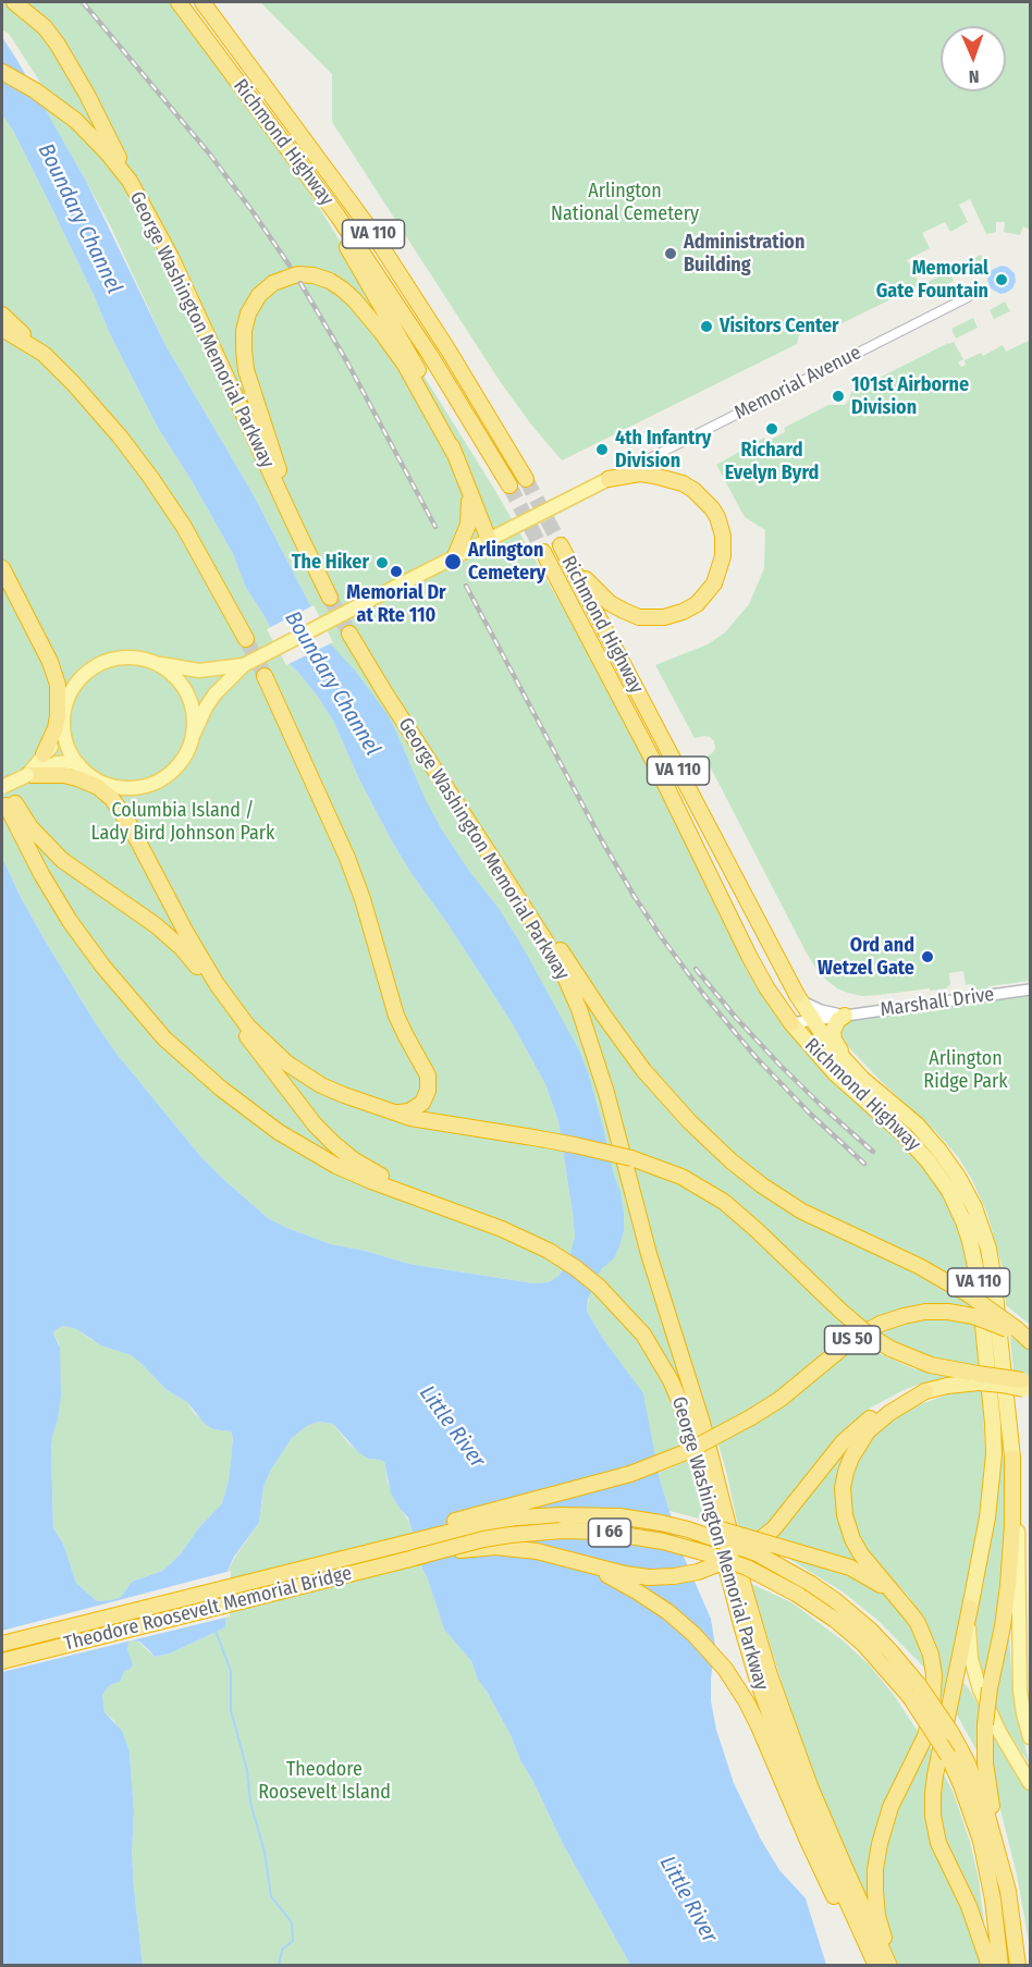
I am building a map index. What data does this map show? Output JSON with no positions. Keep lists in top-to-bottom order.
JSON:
{
  "streets": {
    "highway": [
      "Richmond Highway",
      "VA 110",
      "George Washington Memorial Parkway",
      "US 50",
      "I 66",
      "Theodore Roosevelt Memorial Bridge"
    ],
    "main road": ["Memorial Avenue"],
    "street": ["Marshall Drive"]
  },
  "crossings": [
    ["Richmond Highway", "VA 110"],
    ["Richmond Highway", "Memorial Avenue"],
    ["Richmond Highway", "Marshall Drive"],
    ["I 66", "Theodore Roosevelt Memorial Bridge"]
  ],
  "water": ["Boundary Channel", "Little River"],
  "parks": [
    "Arlington National Cemetery",
    "Columbia Island / Lady Bird Johnson Park",
    "Arlington Ridge Park",
    "Theodore Roosevelt Island"
  ],
  "places": [
    "Administration Building",
    "Memorial Gate Fountain",
    "Visitors Center",
    "101st Airborne Division",
    "Richard Evelyn Byrd",
    "4th Infantry Division",
    "Arlington Cemetery",
    "The Hiker",
    "Memorial Dr at Rte 110",
    "Ord and Wetzel Gate"
  ],
  "north": "bottom"
}
